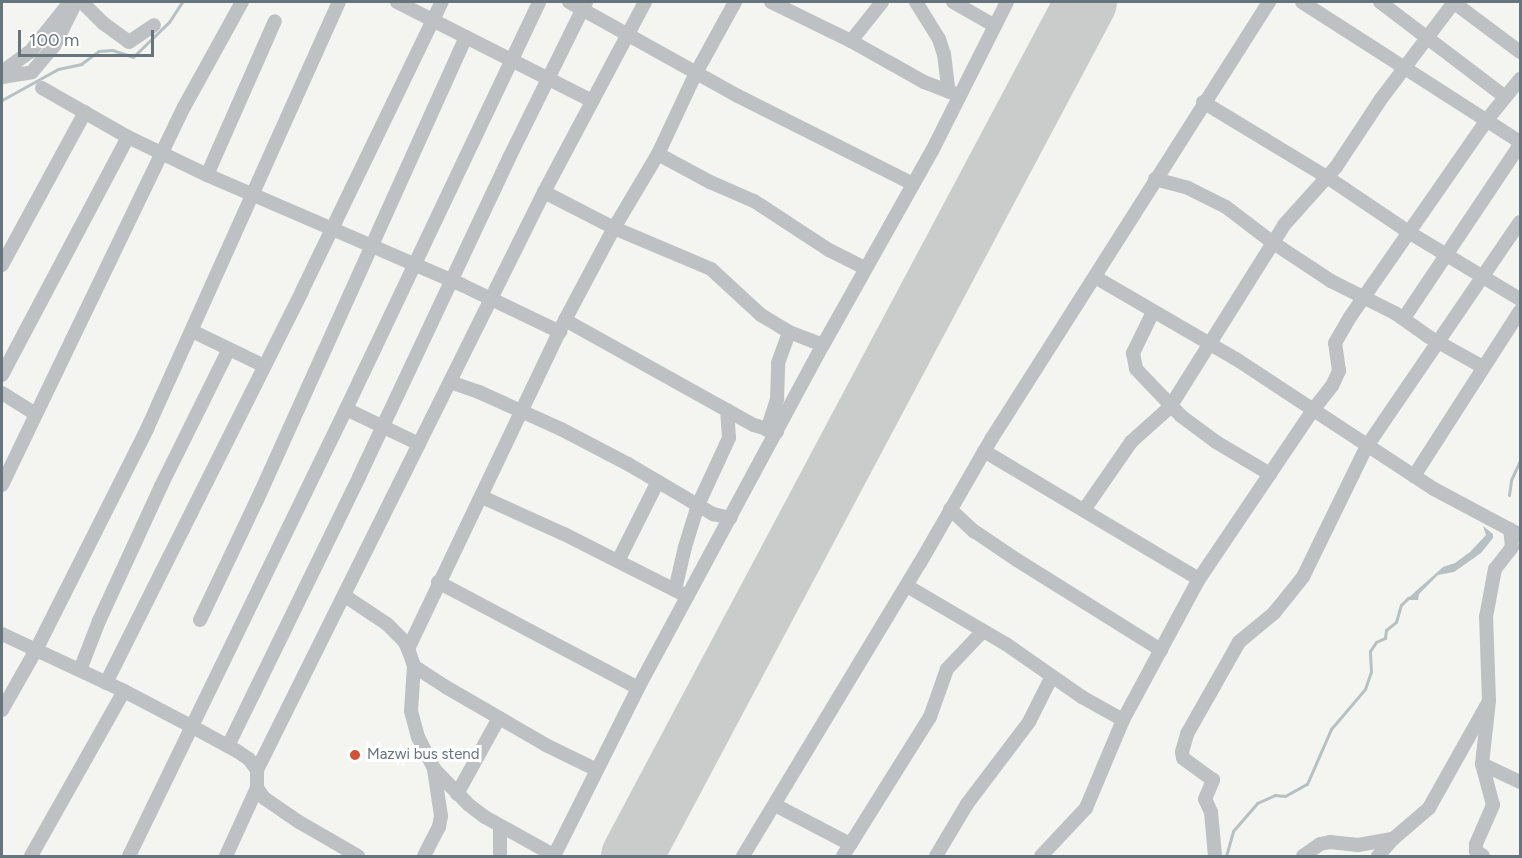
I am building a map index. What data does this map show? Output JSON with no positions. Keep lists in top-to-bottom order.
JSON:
{
  "places": ["Mazwi bus stend"],
  "scale_bar": "100 m"
}
